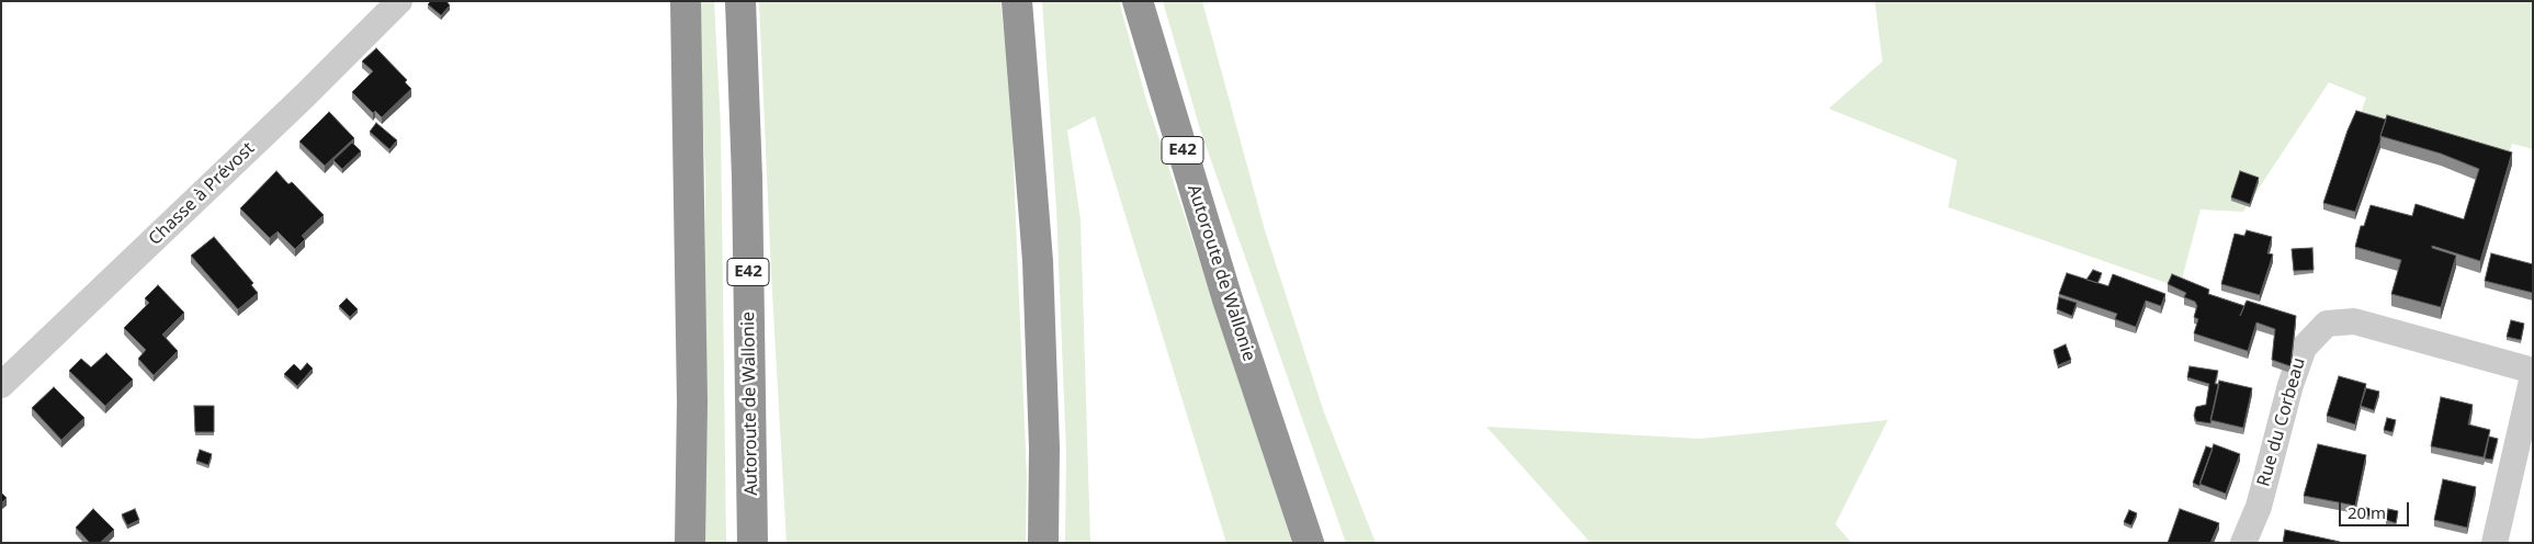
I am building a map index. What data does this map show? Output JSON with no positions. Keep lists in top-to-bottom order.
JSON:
{
  "streets": {
    "highway": ["E42", "Autoroute de Wallonie"],
    "street": ["Chasse à Prévost", "Rue du Corbeau"]
  },
  "scale_bar": "20 m"
}
